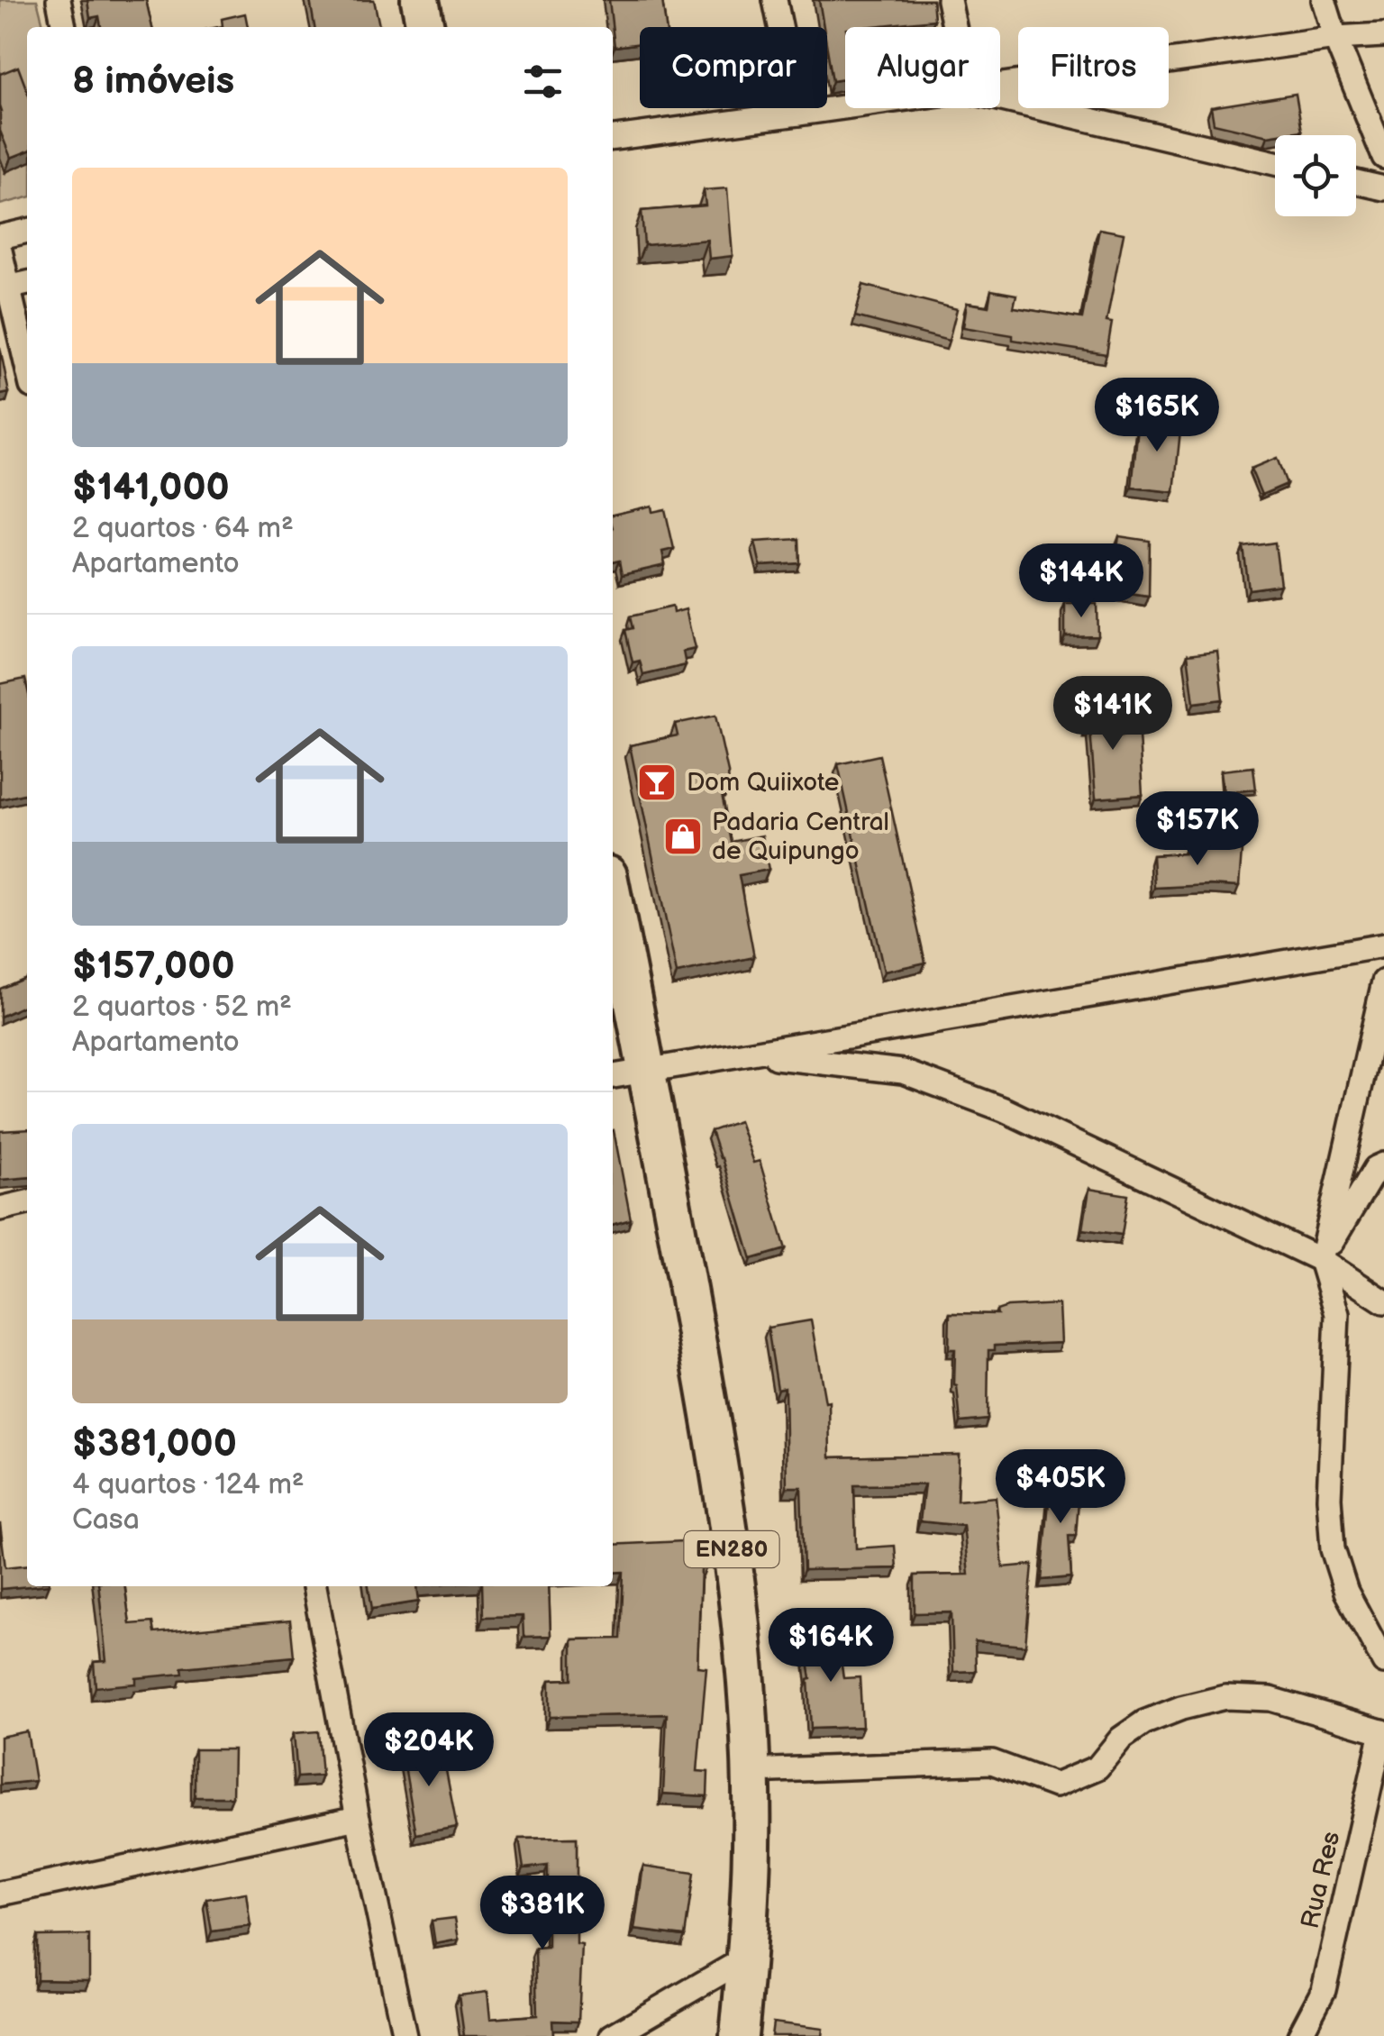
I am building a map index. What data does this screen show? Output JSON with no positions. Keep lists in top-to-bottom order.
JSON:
{
  "streets": {
    "main road": ["EN280"],
    "street": ["Rua Res"]
  },
  "places": {
    "bar": ["Dom Quiixote"],
    "shop": ["Padaria Central de Quipungo"]
  },
  "page": {
    "chip": ["Comprar", "Alugar", "Filtros"],
    "heading": "8 imóveis",
    "list": [
      {
        "name": "$141,000",
        "note": "2 quartos · 64 m² · Apartamento"
      },
      {
        "name": "$157,000",
        "note": "2 quartos · 52 m² · Apartamento"
      },
      {
        "name": "$381,000",
        "note": "4 quartos · 124 m² · Casa"
      }
    ],
    "price": [
      "$165K",
      "$144K",
      "$141K",
      "$157K",
      "$405K",
      "$164K",
      "$204K",
      "$381K"
    ]
  }
}
